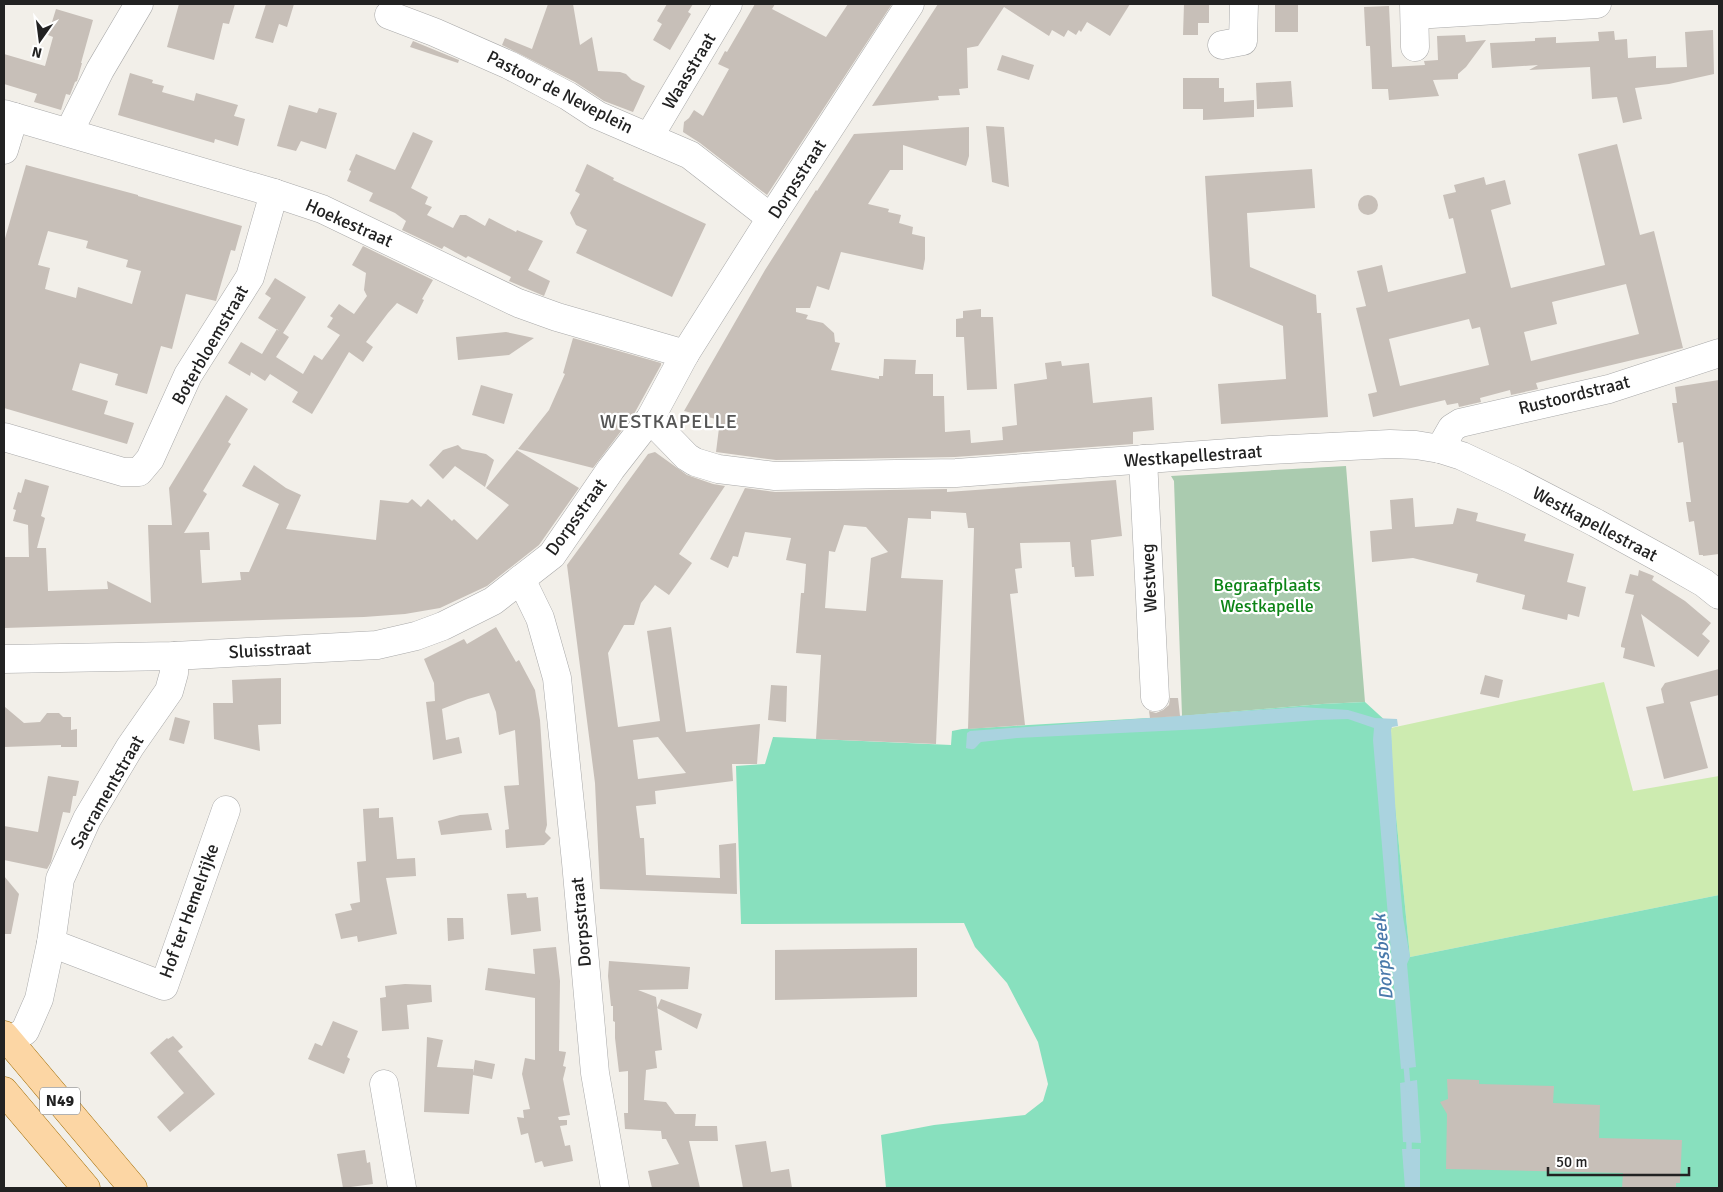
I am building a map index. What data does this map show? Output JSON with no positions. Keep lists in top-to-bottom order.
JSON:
{
  "streets": {
    "main road": ["N49"],
    "street": [
      "Waasstraat",
      "Pastoor de Neveplein",
      "Dorpsstraat",
      "Hoekestraat",
      "Boterbloemstraat",
      "Rustoordstraat",
      "Westkapellestraat",
      "Westweg",
      "Sluisstraat",
      "Sacramentstraat",
      "Hof ter Hemelrijke"
    ]
  },
  "crossings": [
    ["Waasstraat", "Pastoor de Neveplein"],
    ["Pastoor de Neveplein", "Dorpsstraat"],
    ["Dorpsstraat", "Hoekestraat"],
    ["Dorpsstraat", "Westkapellestraat"],
    ["Dorpsstraat", "Sluisstraat"],
    ["Hoekestraat", "Boterbloemstraat"],
    ["Rustoordstraat", "Westkapellestraat"],
    ["Westkapellestraat", "Westweg"],
    ["Sluisstraat", "Sacramentstraat"],
    ["Sacramentstraat", "Hof ter Hemelrijke"],
    ["Sacramentstraat", "N49"]
  ],
  "districts": ["WESTKAPELLE"],
  "water": ["Dorpsbeek"],
  "parks": ["Begraafplaats Westkapelle"],
  "scale_bar": "50 m",
  "north": "bottom"
}
